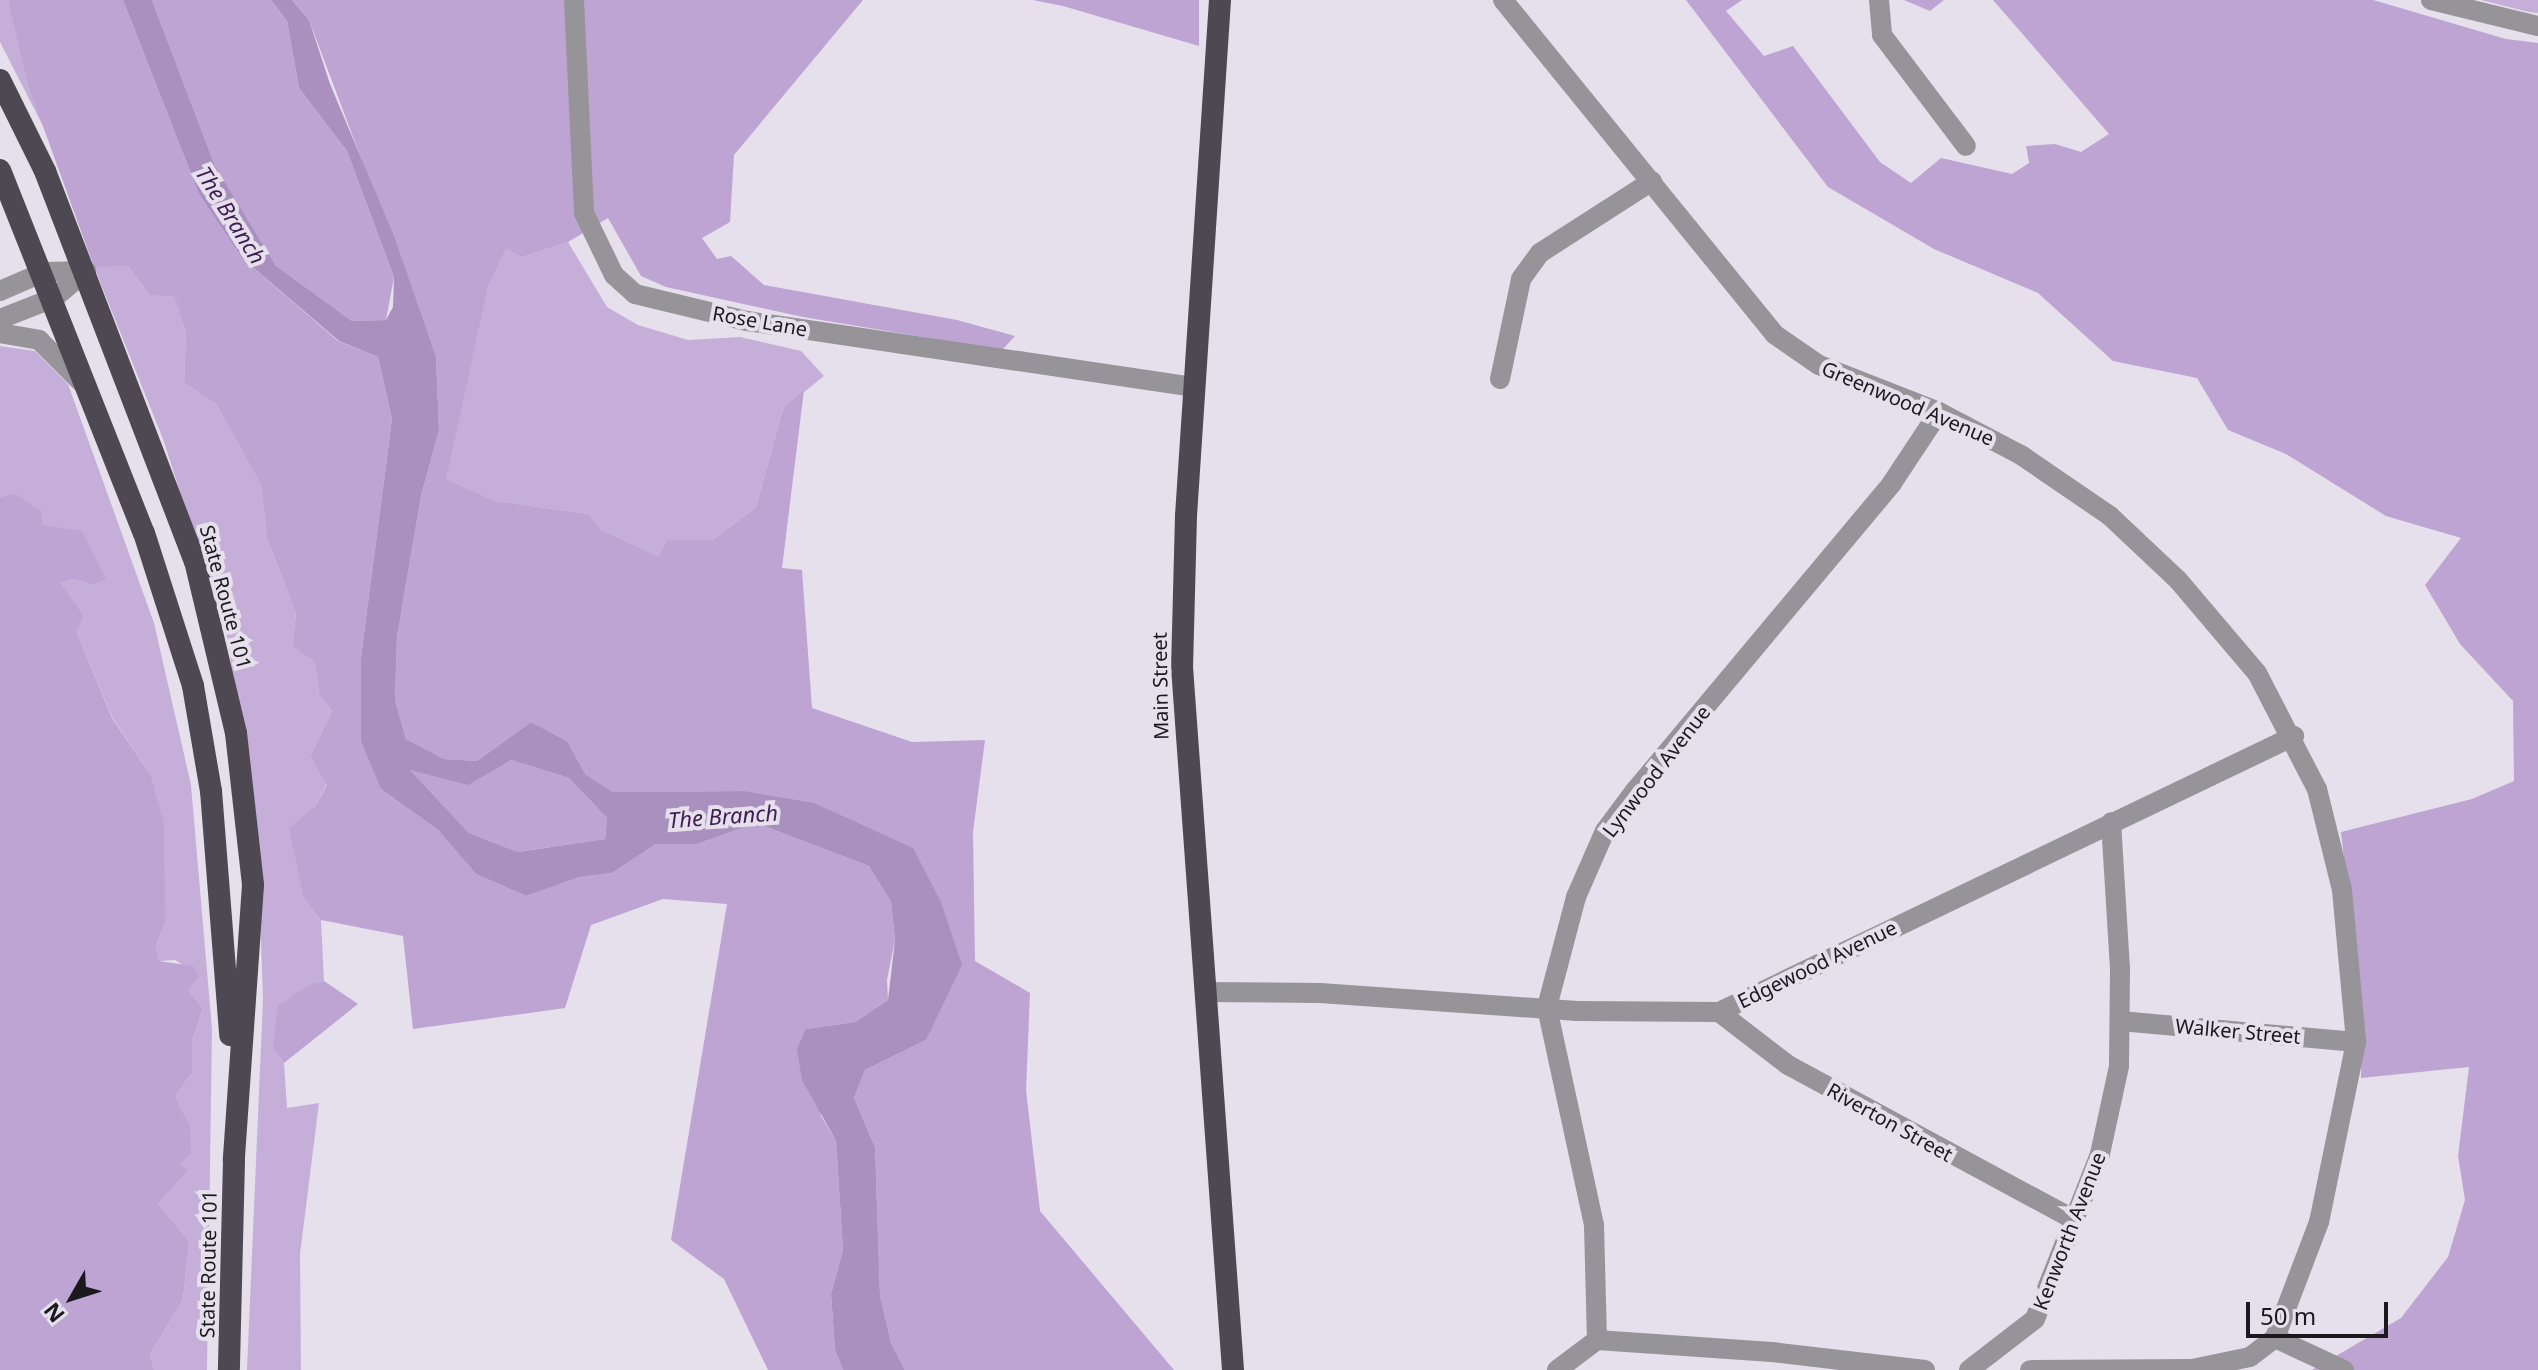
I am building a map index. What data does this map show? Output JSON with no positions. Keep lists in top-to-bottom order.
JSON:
{
  "streets": {
    "highway": ["State Route 101", "Main Street"],
    "street": [
      "Rose Lane",
      "Greenwood Avenue",
      "Lynwood Avenue",
      "Edgewood Avenue",
      "Walker Street",
      "Riverton Street",
      "Kenworth Avenue"
    ]
  },
  "crossings": [
    ["Rose Lane", "Main Street"],
    ["Greenwood Avenue", "Lynwood Avenue"],
    ["Greenwood Avenue", "Edgewood Avenue"],
    ["Greenwood Avenue", "Walker Street"],
    ["Main Street", "Edgewood Avenue"],
    ["Lynwood Avenue", "Edgewood Avenue"],
    ["Edgewood Avenue", "Riverton Street"],
    ["Edgewood Avenue", "Kenworth Avenue"],
    ["Walker Street", "Kenworth Avenue"],
    ["Riverton Street", "Kenworth Avenue"]
  ],
  "water": ["The Branch"],
  "scale_bar": "50 m",
  "north": "bottom left"
}
